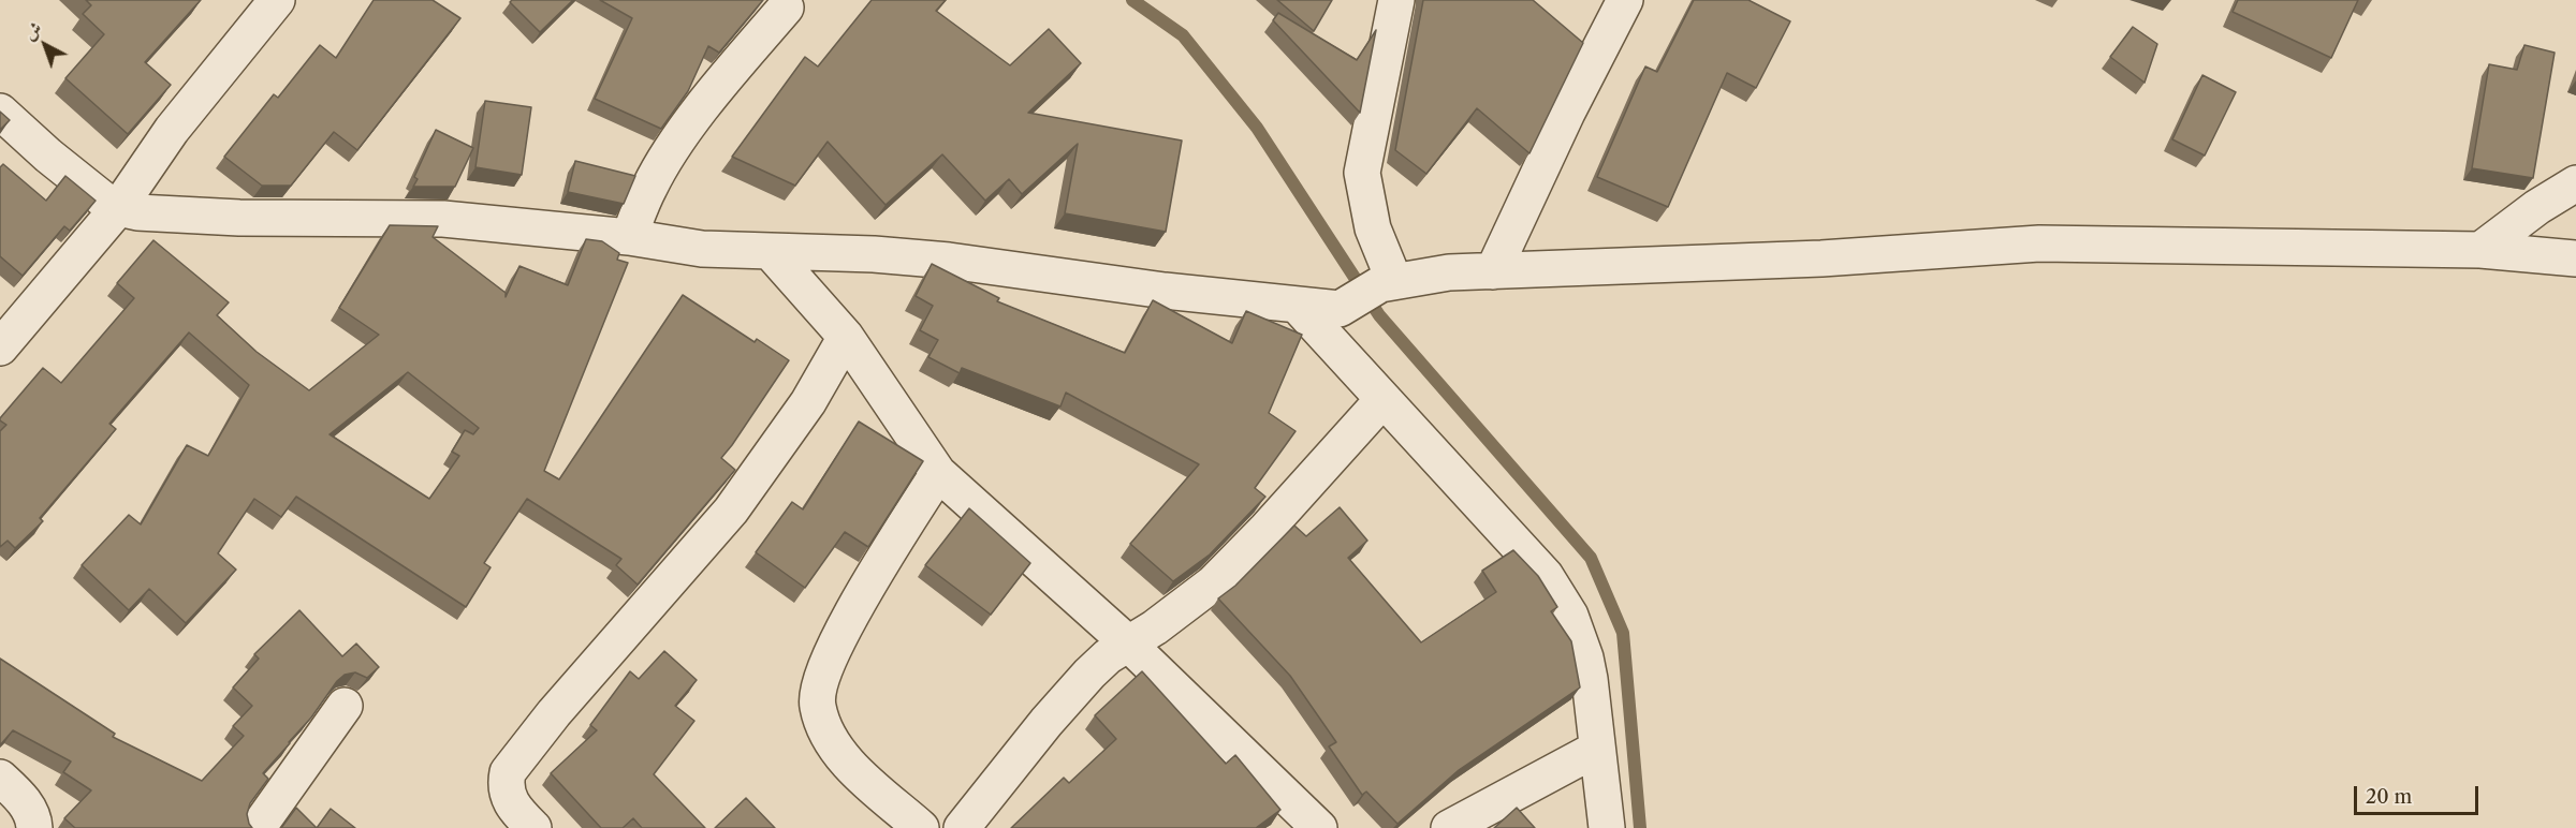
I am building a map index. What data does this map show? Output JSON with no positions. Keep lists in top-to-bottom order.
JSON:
{
  "scale_bar": "20 m",
  "north": "top left"
}
